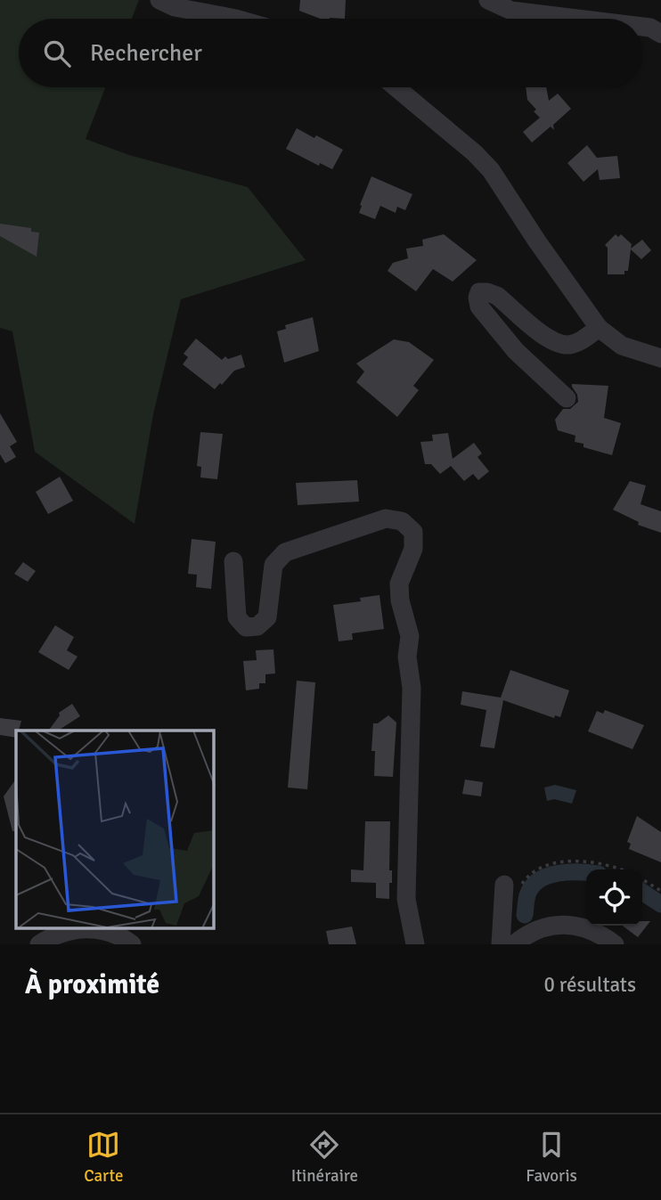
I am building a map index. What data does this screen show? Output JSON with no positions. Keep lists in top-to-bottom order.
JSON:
{
  "page": {
    "search": "Rechercher",
    "heading": ["À proximité", "0 résultats"],
    "nav": ["Carte", "Itinéraire", "Favoris"]
  }
}
